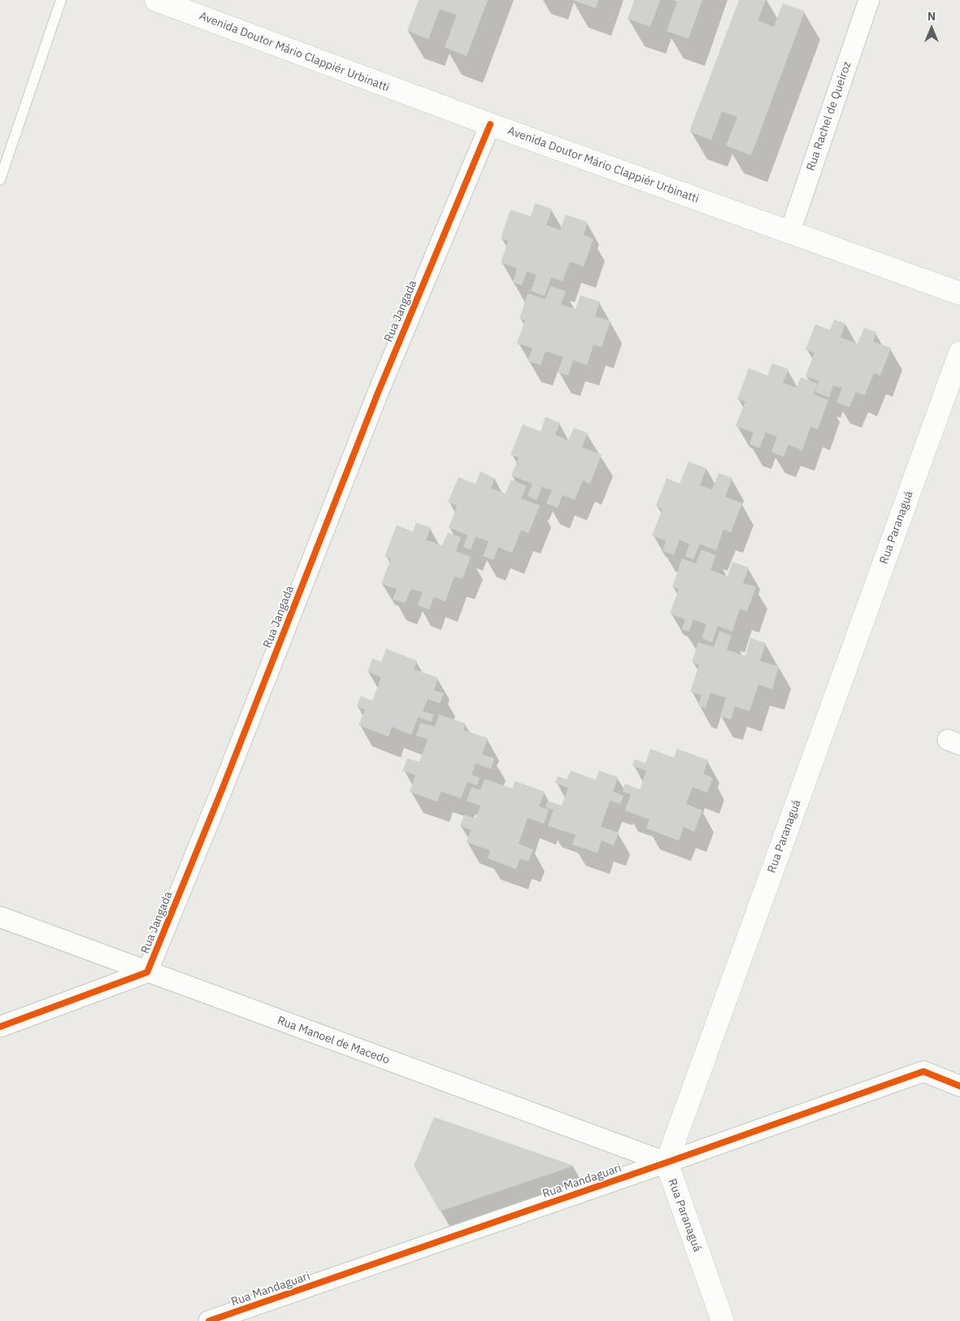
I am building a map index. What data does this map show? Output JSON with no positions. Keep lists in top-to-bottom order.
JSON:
{
  "streets": {
    "main road": ["Avenida Doutor Mário Clappiér Urbinatti", "Rua Paranaguá"],
    "street": [
      "Rua Rachel de Queiroz",
      "Rua Jangada",
      "Rua Manoel de Macedo",
      "Rua Mandaguari"
    ]
  },
  "crossings": [
    ["Avenida Doutor Mário Clappiér Urbinatti", "Rua Rachel de Queiroz"],
    ["Avenida Doutor Mário Clappiér Urbinatti", "Rua Jangada"],
    ["Rua Jangada", "Rua Manoel de Macedo"],
    ["Rua Paranaguá", "Rua Manoel de Macedo"],
    ["Rua Paranaguá", "Rua Mandaguari"],
    ["Rua Manoel de Macedo", "Rua Mandaguari"]
  ],
  "north": "top"
}
